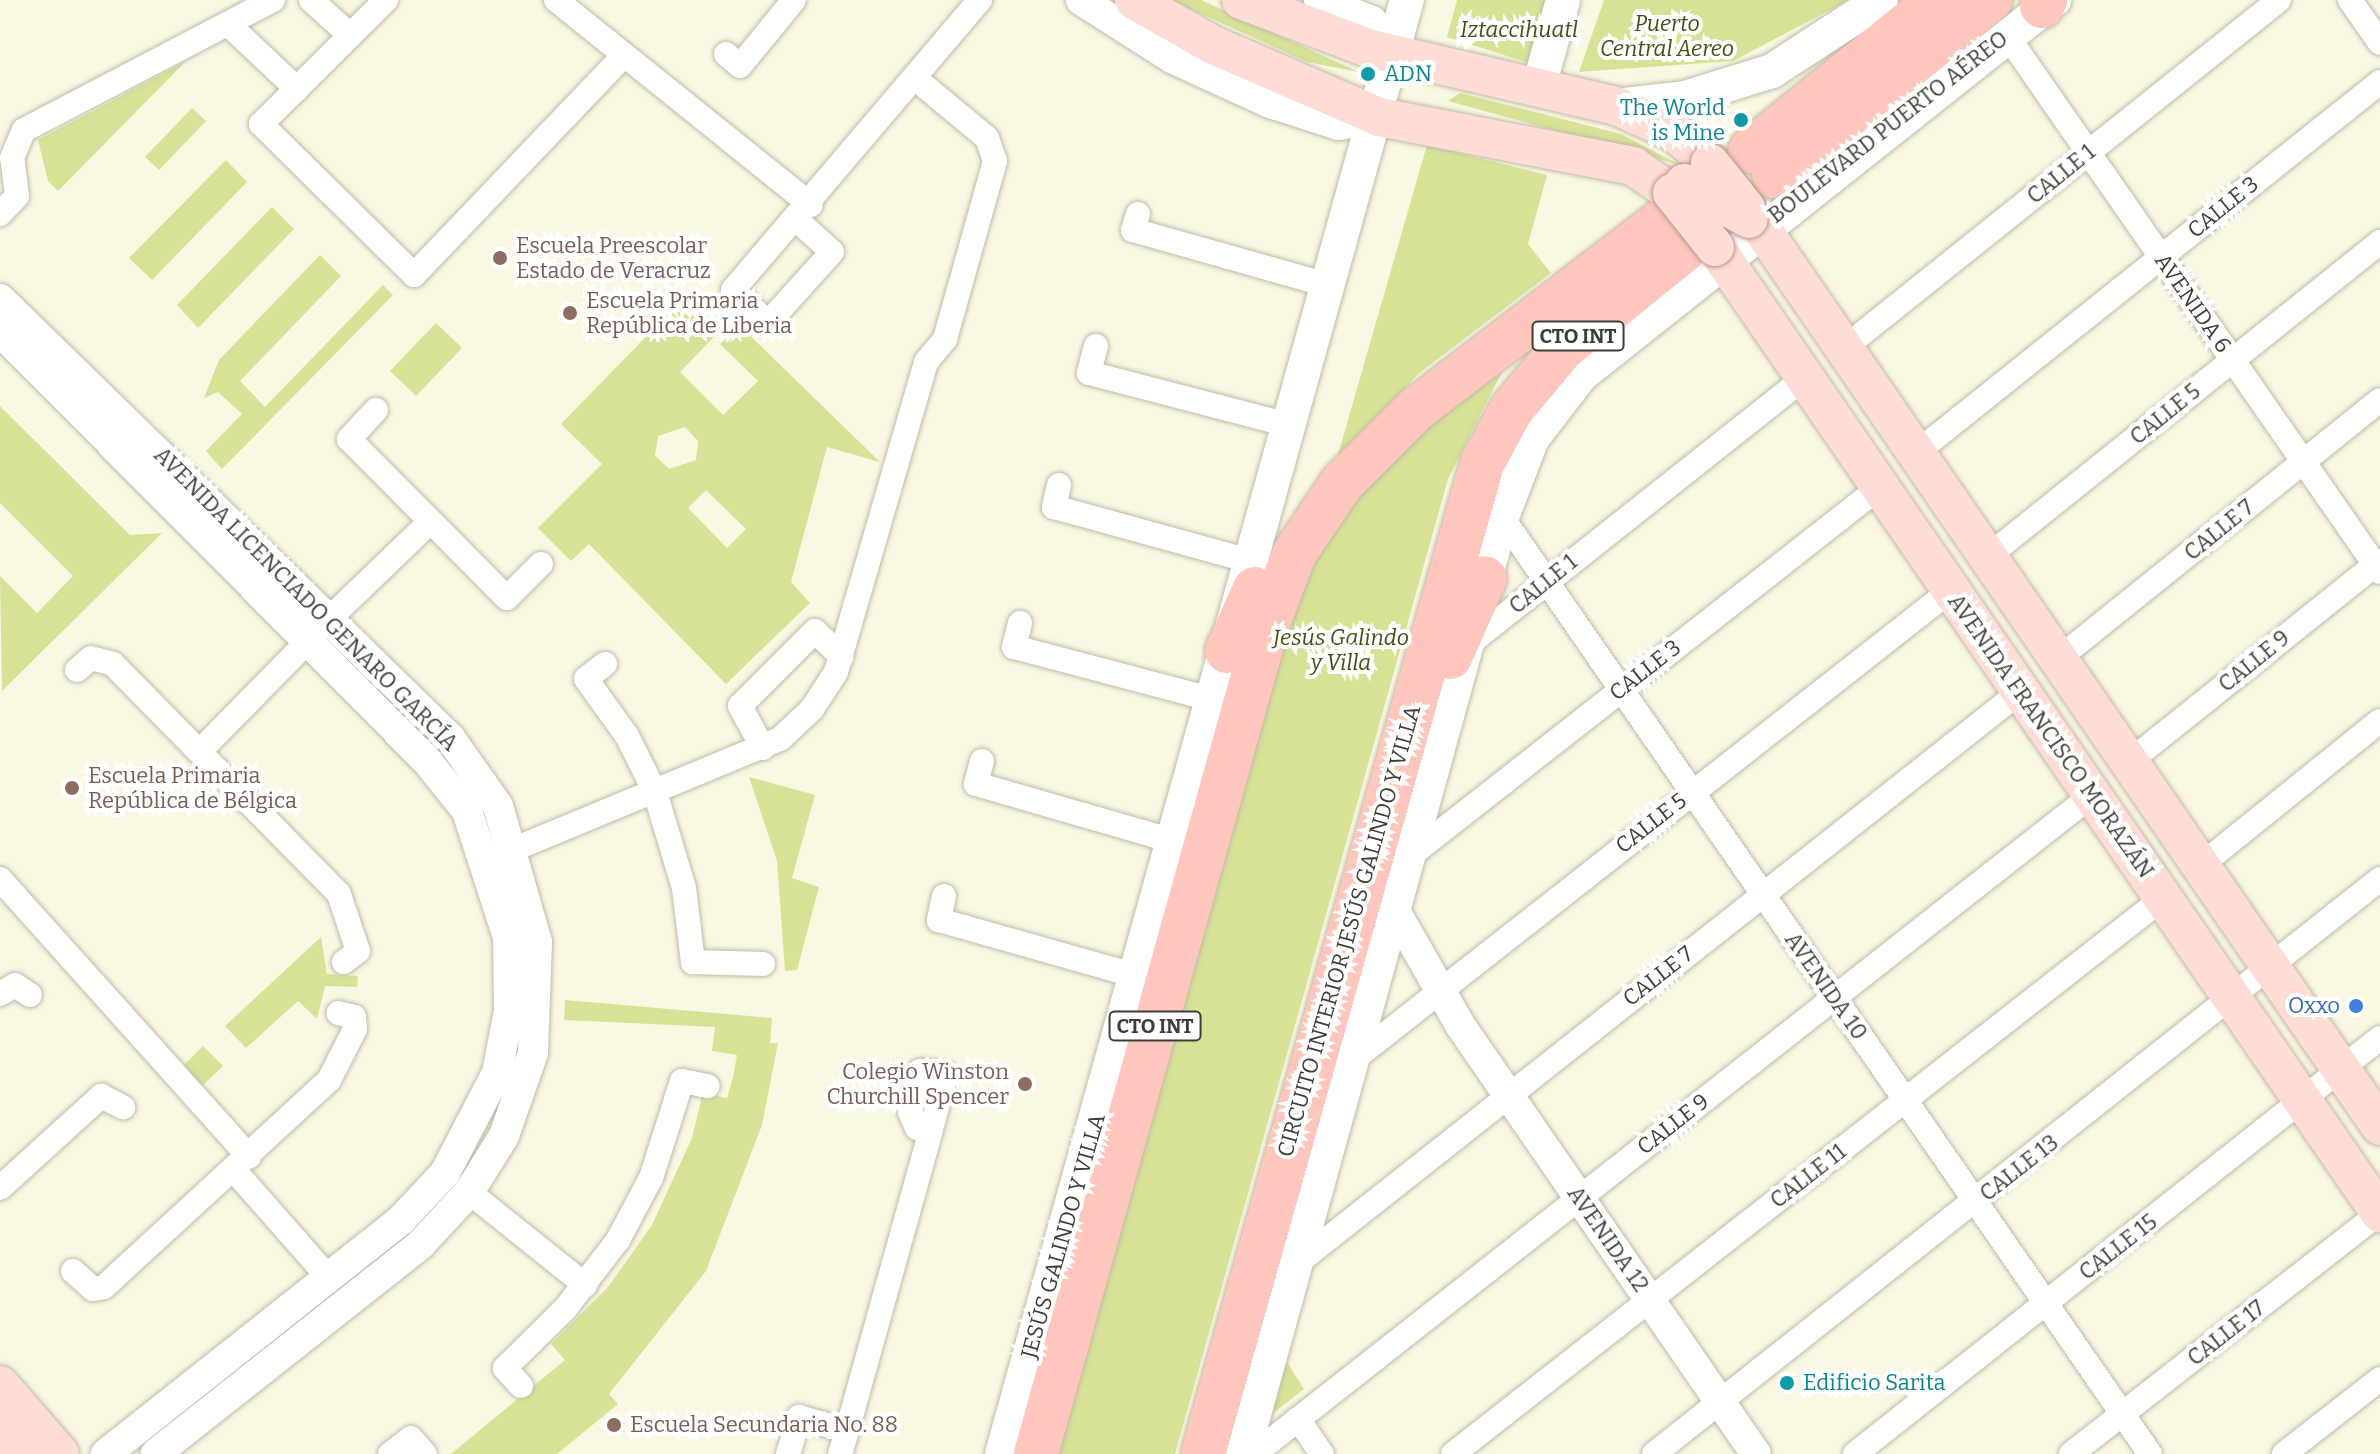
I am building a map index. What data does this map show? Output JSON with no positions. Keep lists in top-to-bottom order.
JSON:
{
  "streets": {
    "highway": ["CTO INT", "CIRCUITO INTERIOR JESÚS GALINDO Y VILLA"],
    "main road": ["BOULEVARD PUERTO AÉREO", "AVENIDA FRANCISCO MORAZÁN", "JESÚS GALINDO Y VILLA"],
    "street": [
      "CALLE 1",
      "CALLE 3",
      "AVENIDA 6",
      "CALLE 5",
      "CALLE 7",
      "AVENIDA LICENCIADO GENARO GARCÍA",
      "CALLE 9",
      "AVENIDA 10",
      "CALLE 13",
      "CALLE 11",
      "AVENIDA 12",
      "CALLE 15",
      "CALLE 17"
    ]
  },
  "crossings": [
    ["BOULEVARD PUERTO AÉREO", "AVENIDA 6"],
    ["BOULEVARD PUERTO AÉREO", "CTO INT"],
    ["CALLE 1", "AVENIDA 6"],
    ["CALLE 1", "CTO INT"],
    ["CALLE 1", "AVENIDA FRANCISCO MORAZÁN"],
    ["CALLE 1", "AVENIDA 10"],
    ["CALLE 3", "AVENIDA 6"],
    ["CALLE 3", "CTO INT"],
    ["CALLE 3", "AVENIDA FRANCISCO MORAZÁN"],
    ["CALLE 3", "AVENIDA 10"],
    ["AVENIDA 6", "CTO INT"],
    ["AVENIDA 6", "CALLE 5"],
    ["AVENIDA 6", "CALLE 7"],
    ["AVENIDA 6", "CALLE 9"],
    ["CTO INT", "CALLE 5"],
    ["CTO INT", "CALLE 7"],
    ["CTO INT", "AVENIDA FRANCISCO MORAZÁN"],
    ["CTO INT", "CIRCUITO INTERIOR JESÚS GALINDO Y VILLA"],
    ["CTO INT", "AVENIDA 10"],
    ["CTO INT", "AVENIDA 12"],
    ["CALLE 5", "AVENIDA FRANCISCO MORAZÁN"],
    ["CALLE 5", "AVENIDA 10"],
    ["CALLE 5", "AVENIDA 12"],
    ["CALLE 7", "AVENIDA FRANCISCO MORAZÁN"],
    ["CALLE 7", "AVENIDA 10"],
    ["CALLE 7", "AVENIDA 12"],
    ["CALLE 9", "AVENIDA FRANCISCO MORAZÁN"],
    ["CALLE 9", "AVENIDA 10"],
    ["CALLE 9", "AVENIDA 12"],
    ["AVENIDA FRANCISCO MORAZÁN", "CIRCUITO INTERIOR JESÚS GALINDO Y VILLA"],
    ["AVENIDA FRANCISCO MORAZÁN", "CALLE 13"],
    ["AVENIDA FRANCISCO MORAZÁN", "CALLE 11"],
    ["AVENIDA FRANCISCO MORAZÁN", "CALLE 15"],
    ["AVENIDA FRANCISCO MORAZÁN", "CALLE 17"],
    ["AVENIDA 10", "CALLE 13"],
    ["AVENIDA 10", "CALLE 11"],
    ["AVENIDA 10", "CALLE 15"],
    ["AVENIDA 10", "CALLE 17"],
    ["CALLE 13", "AVENIDA 12"],
    ["CALLE 11", "AVENIDA 12"]
  ],
  "parks": ["Puerto Central Aereo", "Iztaccihuatl", "Jesús Galindo y Villa"],
  "places": [
    "ADN",
    "The World is Mine",
    "Escuela Preescolar Estado de Veracruz",
    "Escuela Primaria República de Liberia",
    "Escuela Primaria República de Bélgica",
    "Oxxo",
    "Colegio Winston Churchill Spencer",
    "Edificio Sarita",
    "Escuela Secundaria No. 88"
  ]
}
